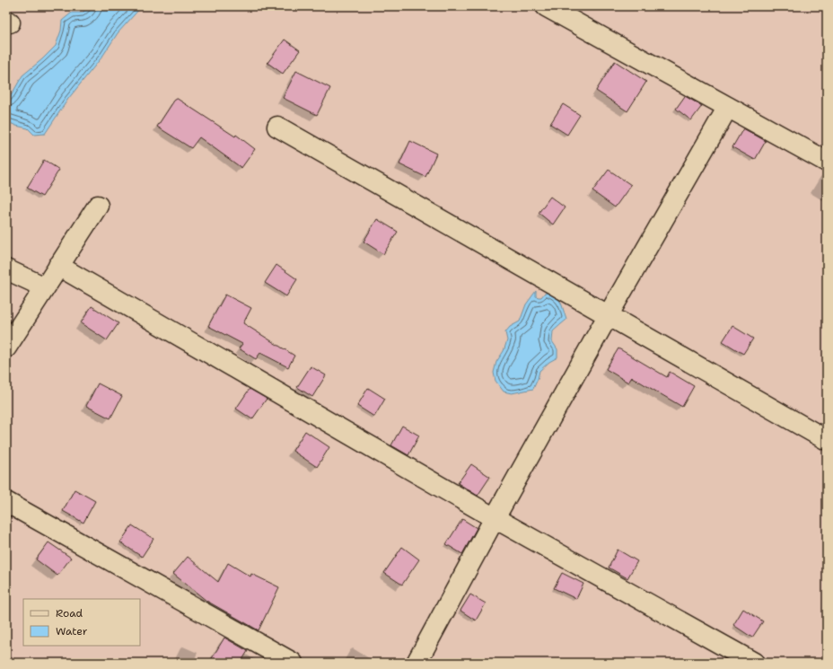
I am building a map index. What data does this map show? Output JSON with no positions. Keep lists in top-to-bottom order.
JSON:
{
  "legend": ["Road", "Water"]
}
